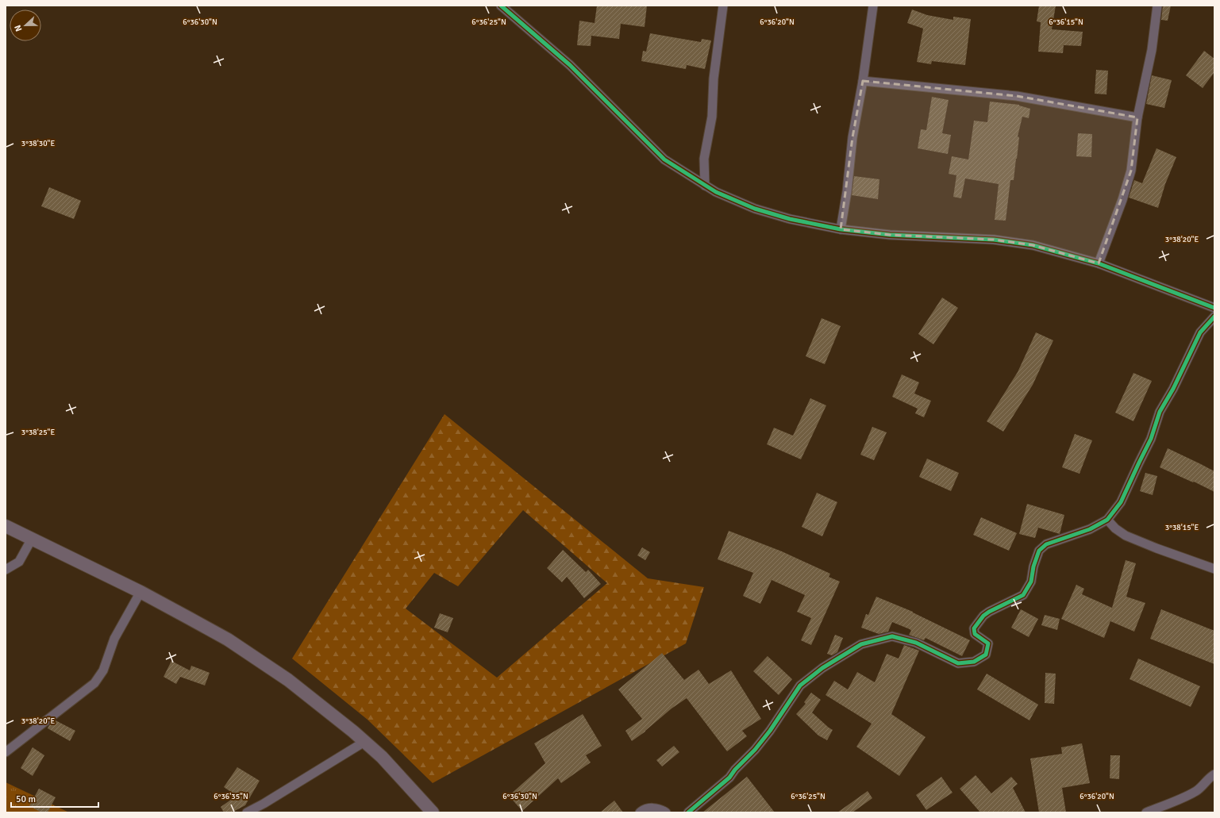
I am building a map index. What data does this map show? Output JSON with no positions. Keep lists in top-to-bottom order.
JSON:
{
  "scale_bar": "50 m",
  "north": "left",
  "coordinates": [
    "6°36'30\"N",
    "6°36'15\"N",
    "6°36'25\"N",
    "6°36'20\"N",
    "3°38'30\"E",
    "3°38'20\"E",
    "3°38'25\"E",
    "3°38'15\"E",
    "6°36'35\"N"
  ]
}
